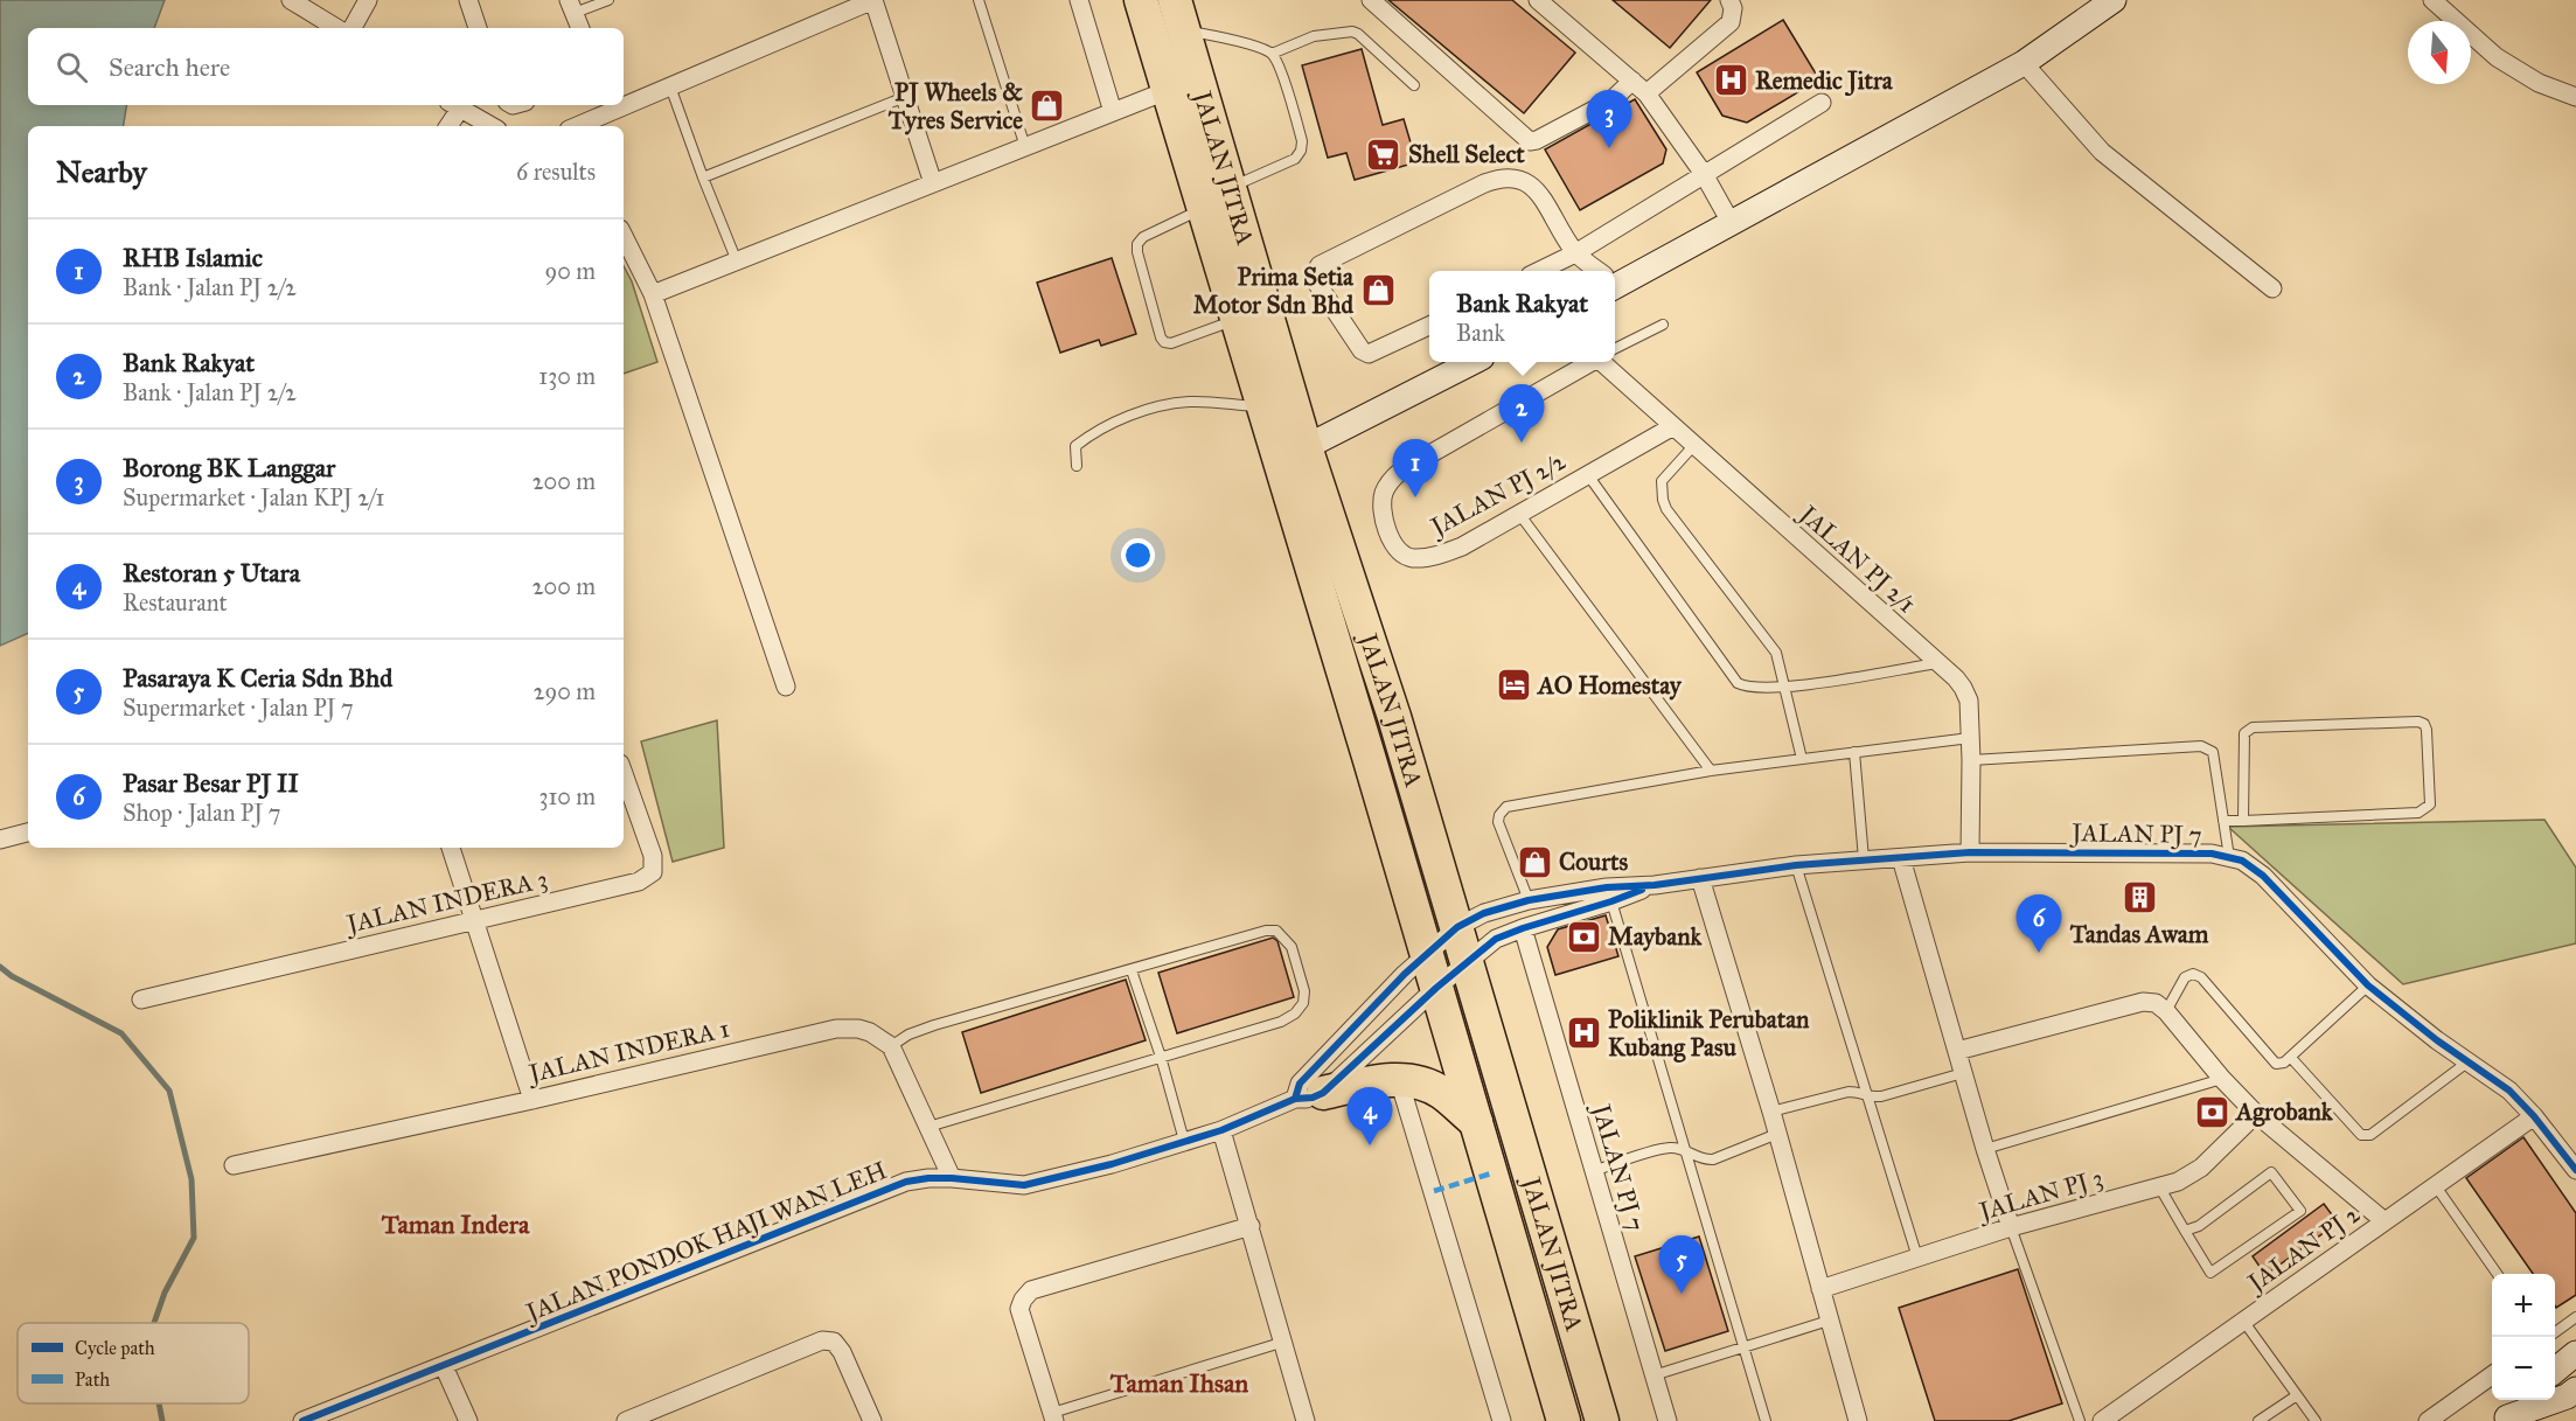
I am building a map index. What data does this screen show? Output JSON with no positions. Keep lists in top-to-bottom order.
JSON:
{
  "streets": {
    "highway": ["JALAN JITRA"],
    "street": [
      "JALAN PJ 2/2",
      "JALAN PJ 2/1",
      "JALAN PJ 7",
      "JALAN INDERA 3",
      "JALAN INDERA 1",
      "JALAN PJ 3",
      "JALAN PONDOK HAJI WAN LEH",
      "JALAN PJ 2"
    ]
  },
  "crossings": [
    ["JALAN JITRA", "JALAN PONDOK HAJI WAN LEH"],
    ["JALAN PJ 2/2", "JALAN PJ 2/1"],
    ["JALAN PJ 2/1", "JALAN PJ 7"],
    ["JALAN PJ 7", "JALAN PONDOK HAJI WAN LEH"],
    ["JALAN PJ 7", "JALAN PJ 2"]
  ],
  "districts": ["Taman Indera", "Taman Ihsan"],
  "places": {
    "hospital": ["Remedic Jitra", "Poliklinik Perubatan Kubang Pasu"],
    "shop": ["PJ Wheels & Tyres Service", "Prima Setia Motor Sdn Bhd", "Courts"],
    "supermarket": ["Shell Select"],
    "hotel": ["AO Homestay"],
    "building": ["Tandas Awam"],
    "bank": ["Maybank", "Agrobank"]
  },
  "legend": ["Cycle path", "Path"],
  "north": "bottom",
  "page": {
    "search": "Search here",
    "pins": [
      "3",
      "2",
      "1",
      "6",
      "4",
      "5"
    ],
    "heading": ["Nearby", "6 results"],
    "list": [
      {
        "mark": "1",
        "name": "RHB Islamic",
        "note": "Bank · Jalan PJ 2/2",
        "value": "90 m"
      },
      {
        "mark": "2",
        "name": "Bank Rakyat",
        "note": "Bank · Jalan PJ 2/2",
        "value": "130 m"
      },
      {
        "mark": "3",
        "name": "Borong BK Langgar",
        "note": "Supermarket · Jalan KPJ 2/1",
        "value": "200 m"
      },
      {
        "mark": "4",
        "name": "Restoran 5 Utara",
        "note": "Restaurant",
        "value": "200 m"
      },
      {
        "mark": "5",
        "name": "Pasaraya K Ceria Sdn Bhd",
        "note": "Supermarket · Jalan PJ 7",
        "value": "290 m"
      },
      {
        "mark": "6",
        "name": "Pasar Besar PJ II",
        "note": "Shop · Jalan PJ 7",
        "value": "310 m"
      }
    ],
    "popup": ["Bank Rakyat", "Bank"],
    "map_buttons": ["+", "−"]
  }
}
